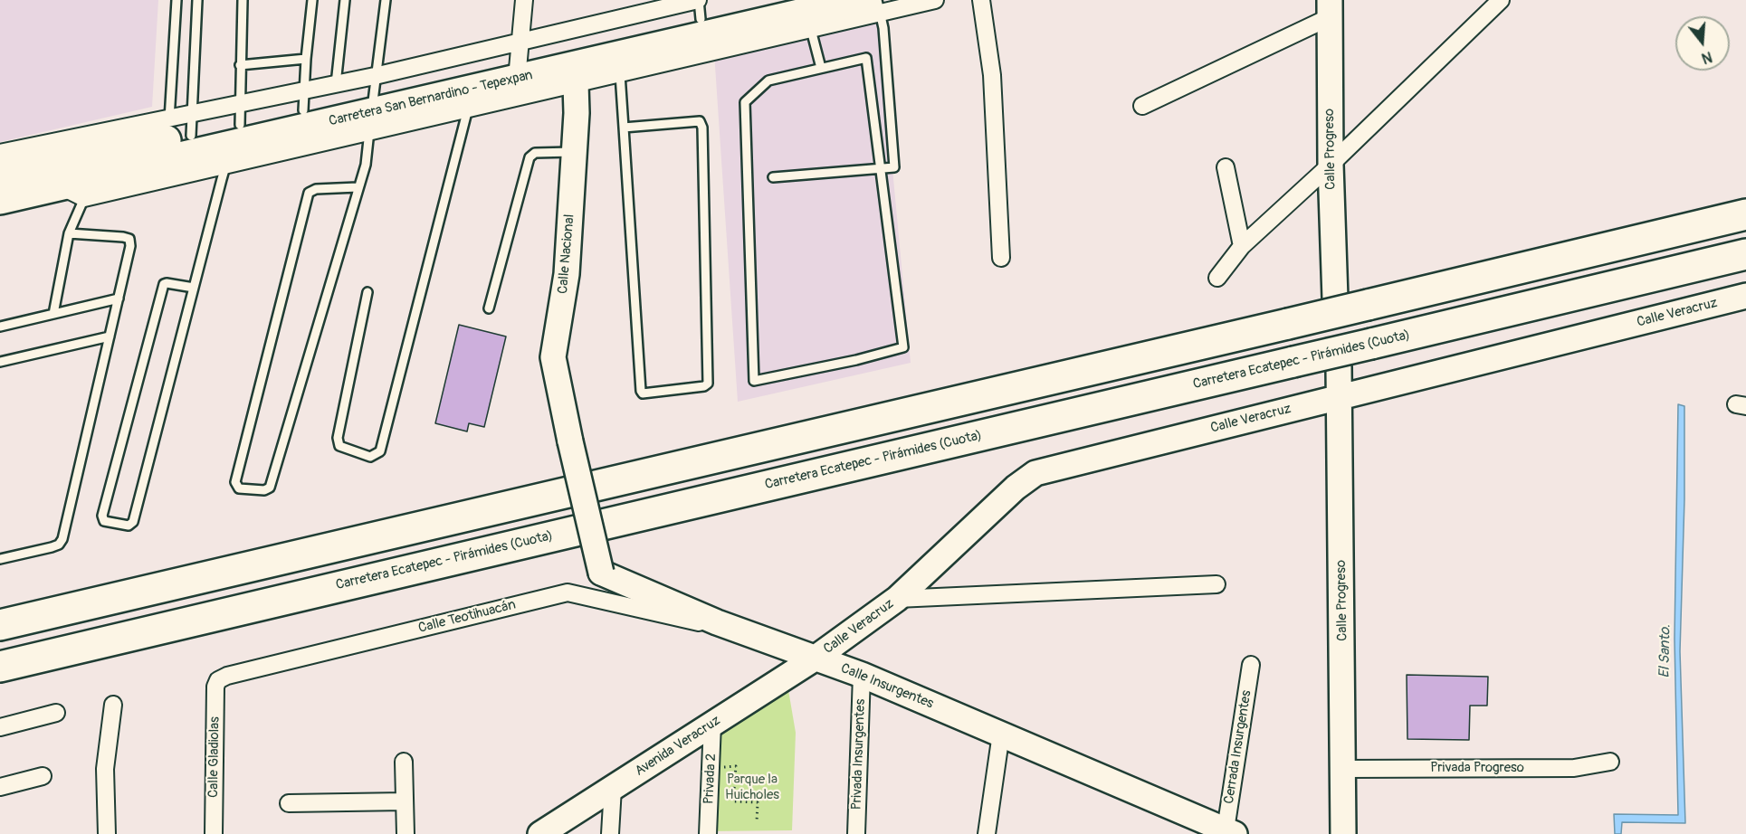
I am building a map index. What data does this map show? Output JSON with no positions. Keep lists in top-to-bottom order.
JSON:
{
  "streets": {
    "highway": ["Carretera San Bernardino - Tepexpan", "Carretera Ecatepec - Pirámides (Cuota)"],
    "street": [
      "Calle Progreso",
      "Calle Nacional",
      "Calle Veracruz",
      "Calle Teotihuacán",
      "Calle Insurgentes",
      "Avenida Veracruz",
      "Cerrada Insurgentes",
      "Privada Insurgentes",
      "Calle Gladiolas",
      "Privada Progreso",
      "Privada 2"
    ]
  },
  "crossings": [
    ["Carretera San Bernardino - Tepexpan", "Calle Nacional"],
    ["Calle Progreso", "Calle Veracruz"],
    ["Calle Progreso", "Privada Progreso"],
    ["Calle Nacional", "Calle Insurgentes"],
    ["Calle Veracruz", "Calle Insurgentes"],
    ["Calle Veracruz", "Avenida Veracruz"],
    ["Calle Teotihuacán", "Calle Insurgentes"],
    ["Calle Teotihuacán", "Calle Gladiolas"],
    ["Calle Insurgentes", "Avenida Veracruz"],
    ["Calle Insurgentes", "Cerrada Insurgentes"],
    ["Calle Insurgentes", "Privada Insurgentes"],
    ["Avenida Veracruz", "Privada 2"]
  ],
  "water": ["El Santo."],
  "parks": ["Parque la Huicholes"],
  "north": "bottom"
}
